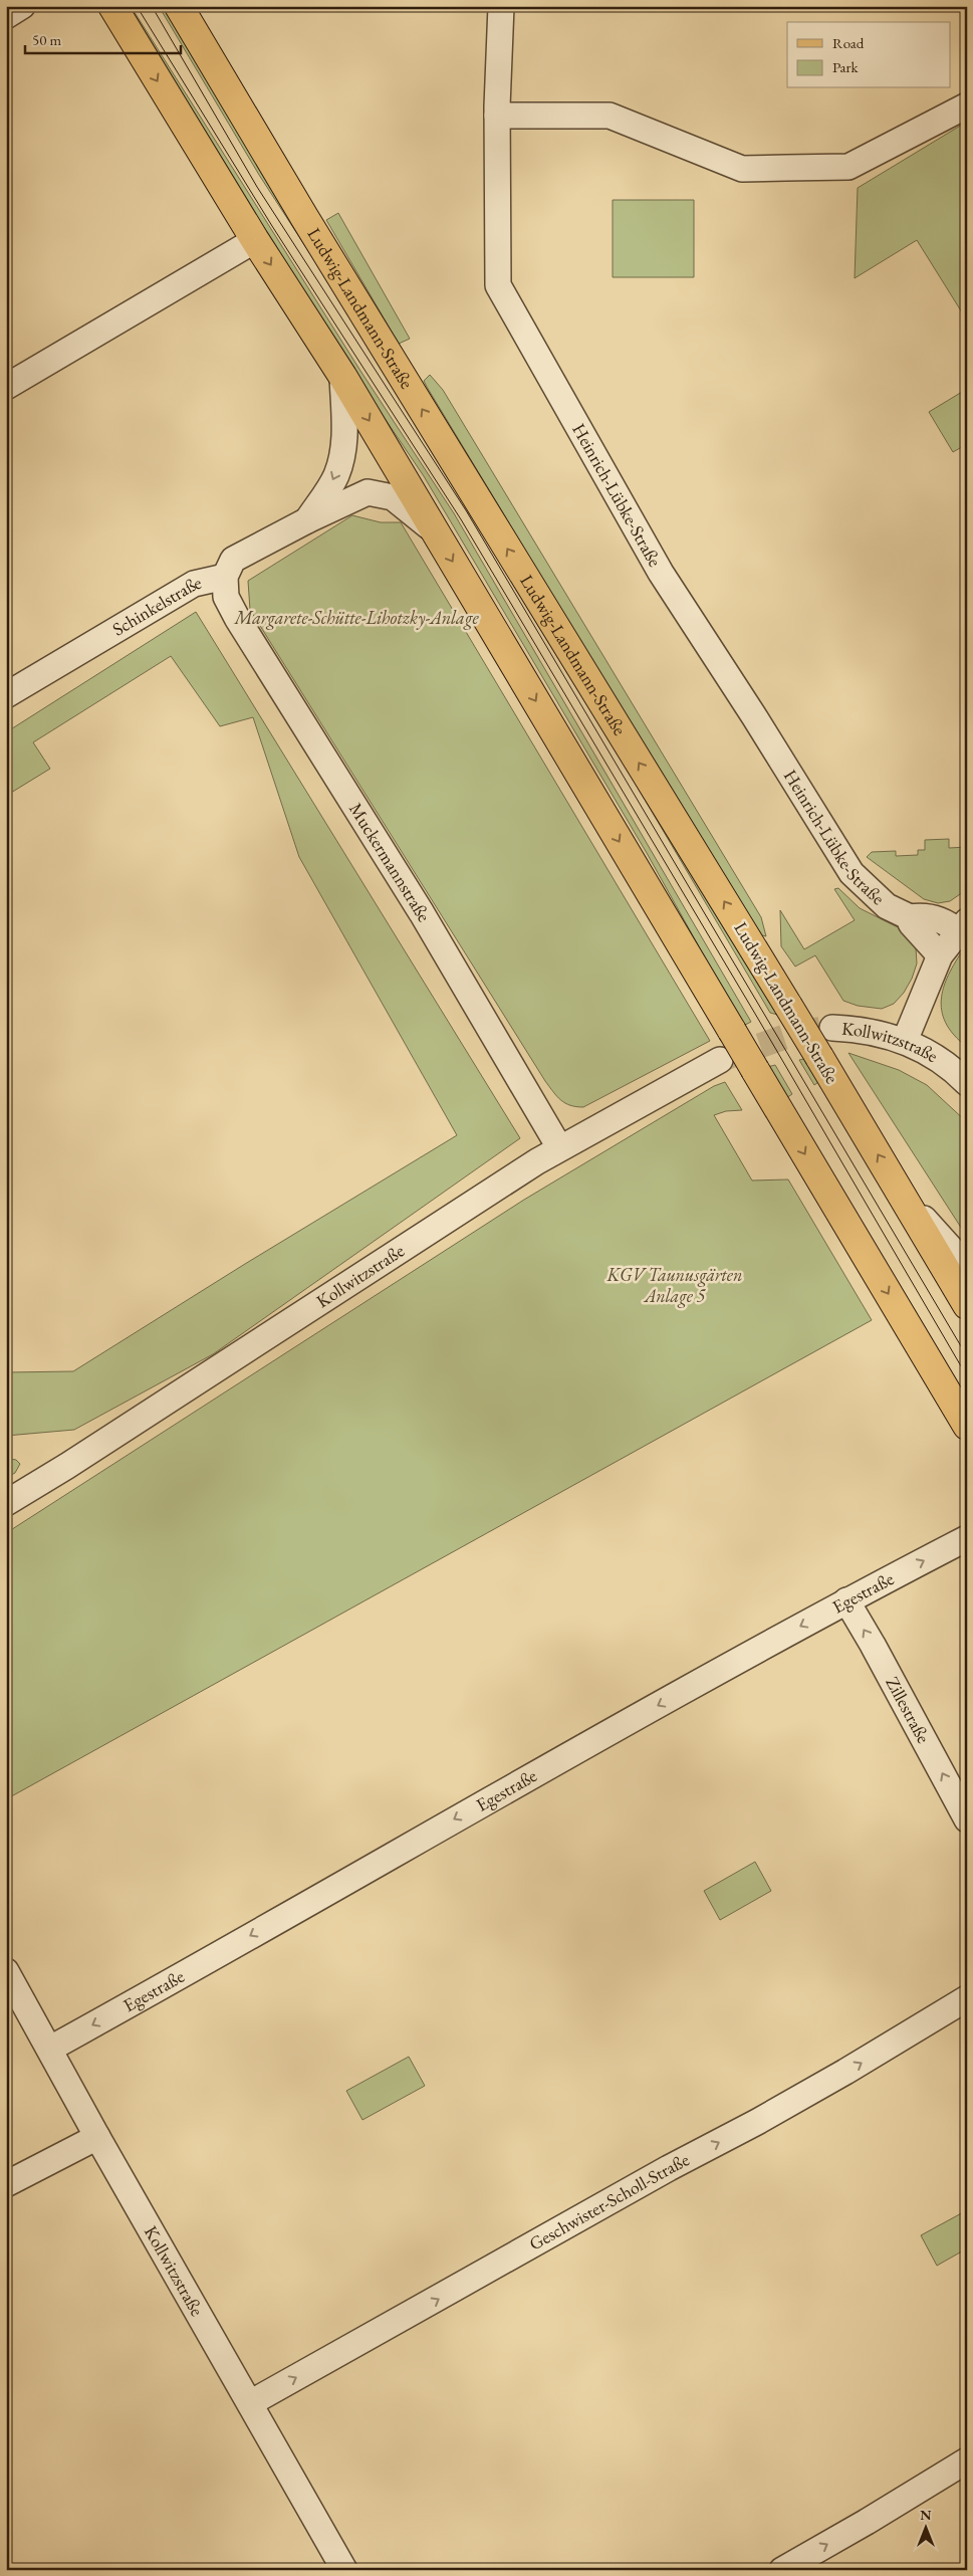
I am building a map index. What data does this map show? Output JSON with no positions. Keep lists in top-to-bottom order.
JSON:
{
  "streets": {
    "main road": ["Ludwig-Landmann-Straße"],
    "street": [
      "Heinrich-Lübke-Straße",
      "Schinkelstraße",
      "Muckermannstraße",
      "Kollwitzstraße",
      "Egestraße",
      "Zillestraße",
      "Geschwister-Scholl-Straße"
    ]
  },
  "crossings": [
    ["Schinkelstraße", "Muckermannstraße"],
    ["Muckermannstraße", "Kollwitzstraße"],
    ["Kollwitzstraße", "Egestraße"],
    ["Kollwitzstraße", "Geschwister-Scholl-Straße"],
    ["Egestraße", "Zillestraße"]
  ],
  "one_way": ["Zillestraße", "Geschwister-Scholl-Straße"],
  "parks": ["Margarete-Schütte-Lihotzky-Anlage", "KGV Taunusgärten Anlage 5"],
  "legend": ["Road", "Park"],
  "scale_bar": "50 m",
  "north": "top"
}
